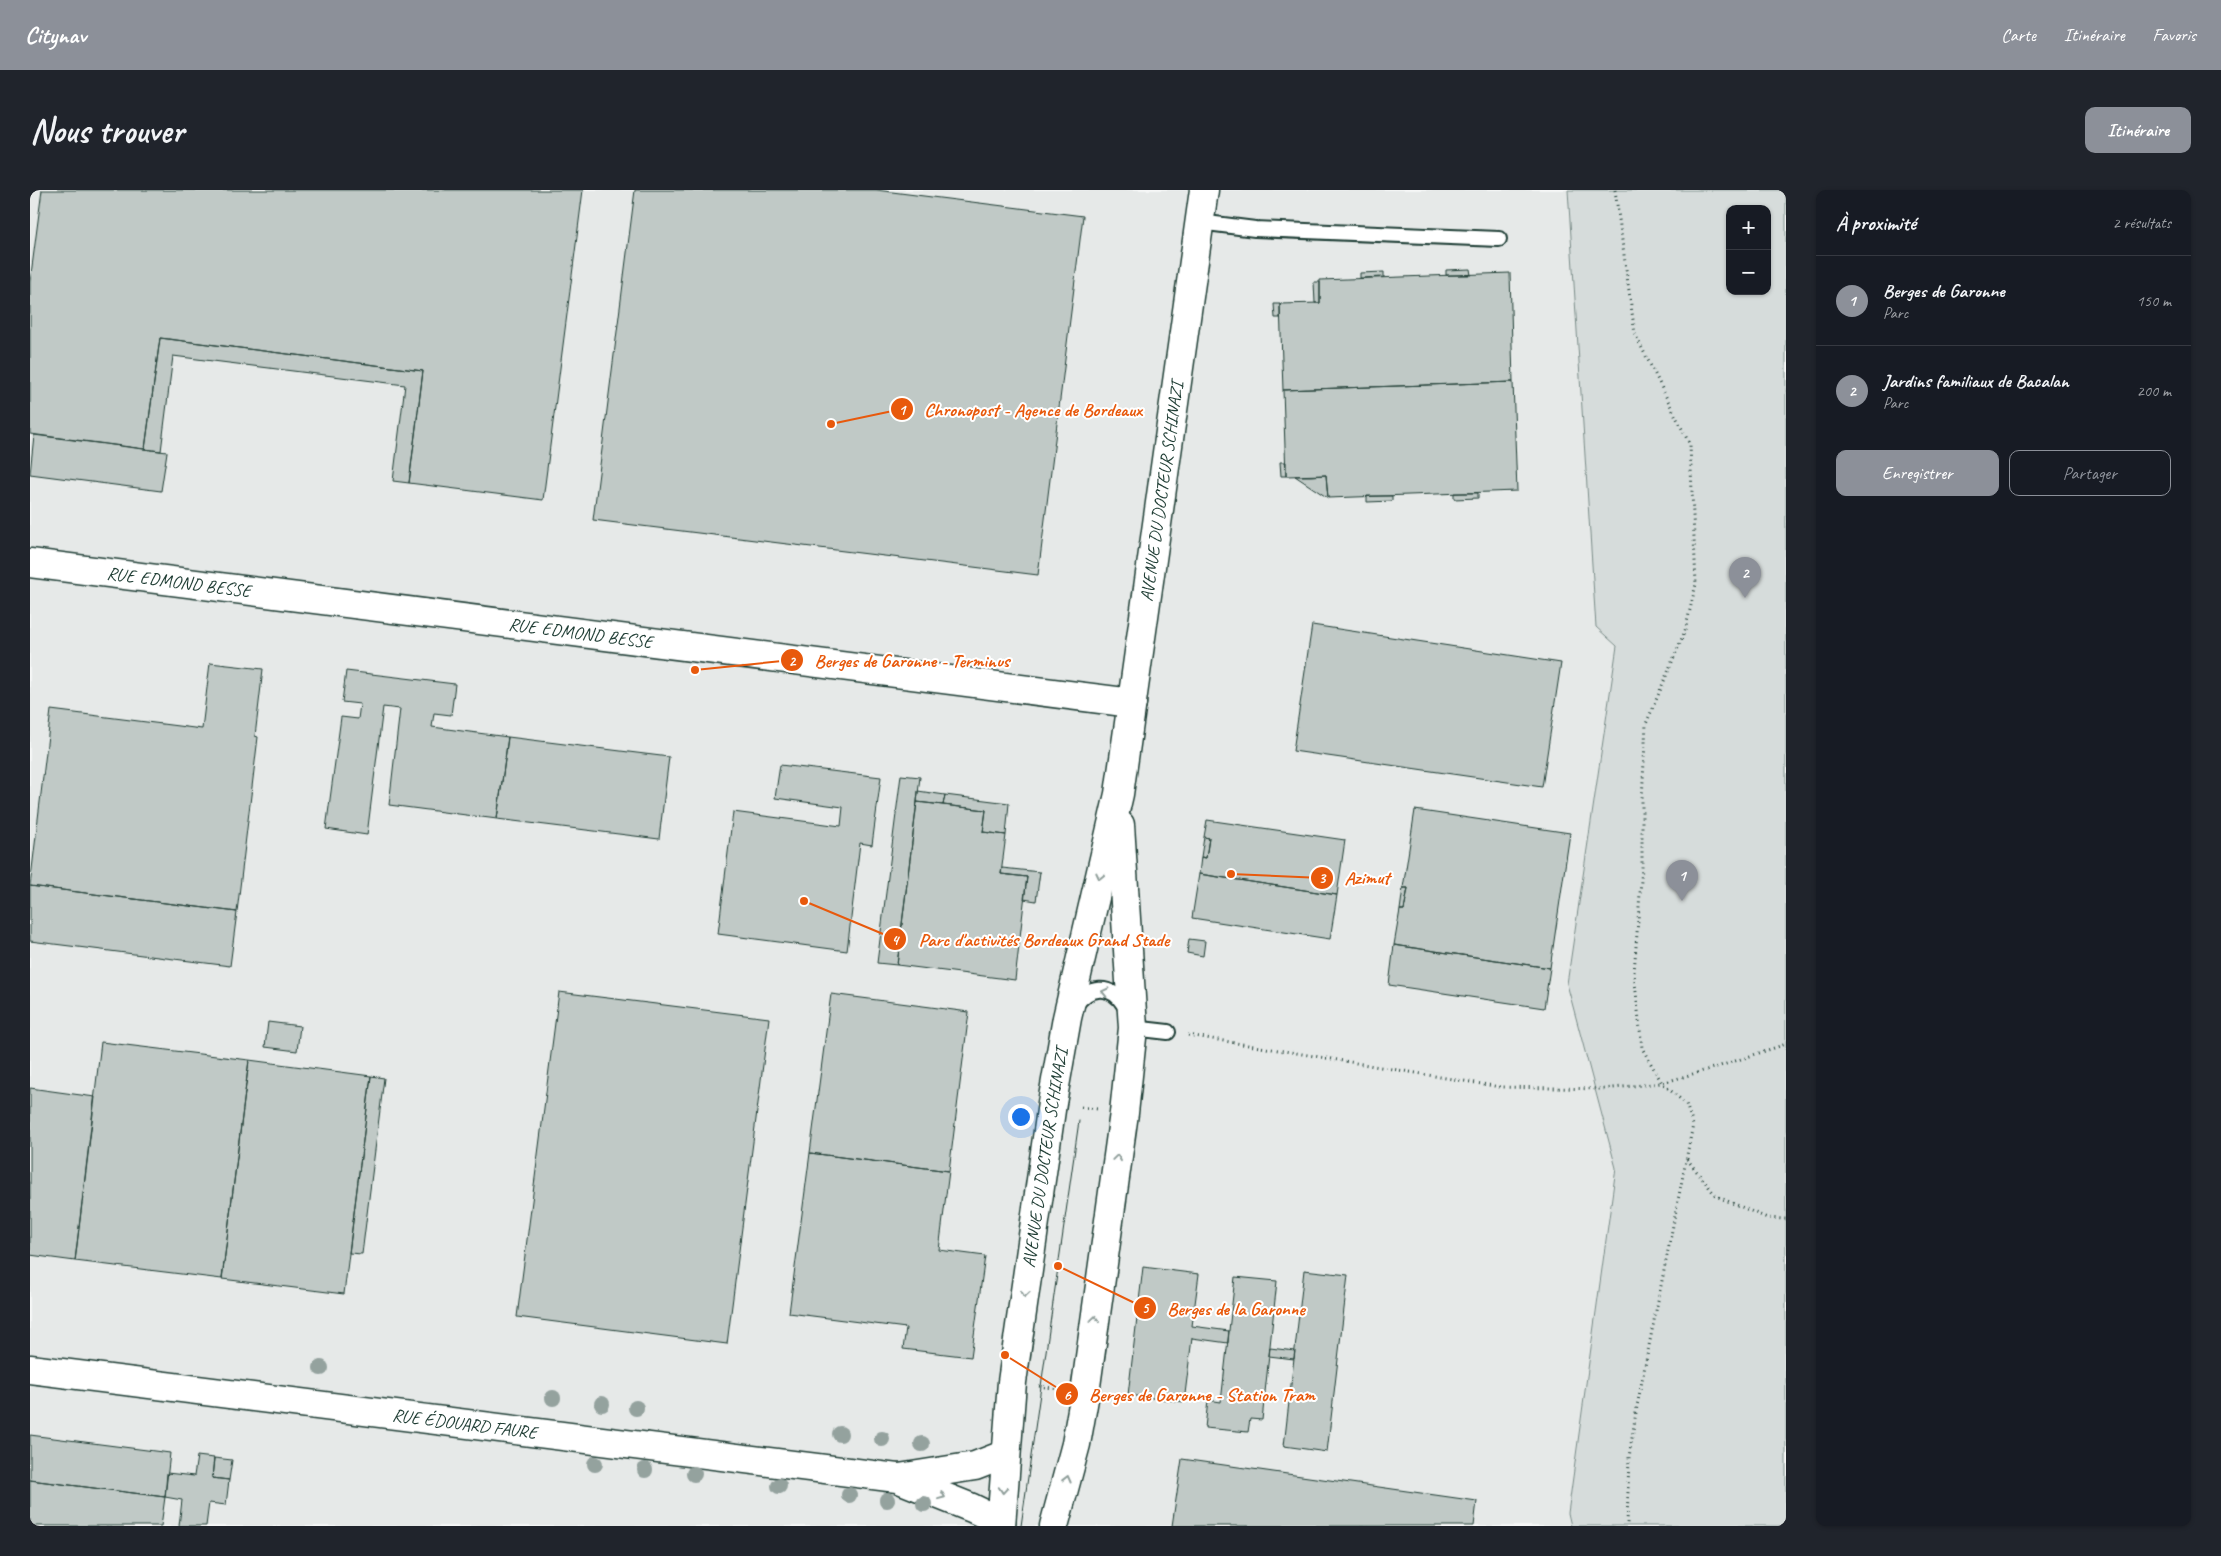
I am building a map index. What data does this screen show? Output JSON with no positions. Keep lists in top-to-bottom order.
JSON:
{
  "streets": {
    "street": ["AVENUE DU DOCTEUR SCHINAZI", "RUE EDMOND BESSE", "RUE ÉDOUARD FAURE"]
  },
  "crossings": [
    ["AVENUE DU DOCTEUR SCHINAZI", "RUE EDMOND BESSE"],
    ["AVENUE DU DOCTEUR SCHINAZI", "RUE ÉDOUARD FAURE"]
  ],
  "places": [
    "Chronopost - Agence de Bordeaux",
    "Berges de Garonne - Terminus",
    "Azimut",
    "Parc d'activités Bordeaux Grand Stade",
    "Berges de la Garonne",
    "Berges de Garonne - Station Tram"
  ],
  "page": {
    "header": "Citynav",
    "nav": ["Carte", "Itinéraire", "Favoris"],
    "buttons": [
      "Itinéraire",
      ["Enregistrer", "Partager"]
    ],
    "title": "Nous trouver",
    "heading": ["À proximité", "2 résultats"],
    "map_buttons": ["+", "−"],
    "list": [
      {
        "mark": "1",
        "name": "Berges de Garonne",
        "note": "Parc",
        "value": "150 m"
      },
      {
        "mark": "2",
        "name": "Jardins familiaux de Bacalan",
        "note": "Parc",
        "value": "200 m"
      }
    ],
    "pins": ["2", "1"]
  }
}
